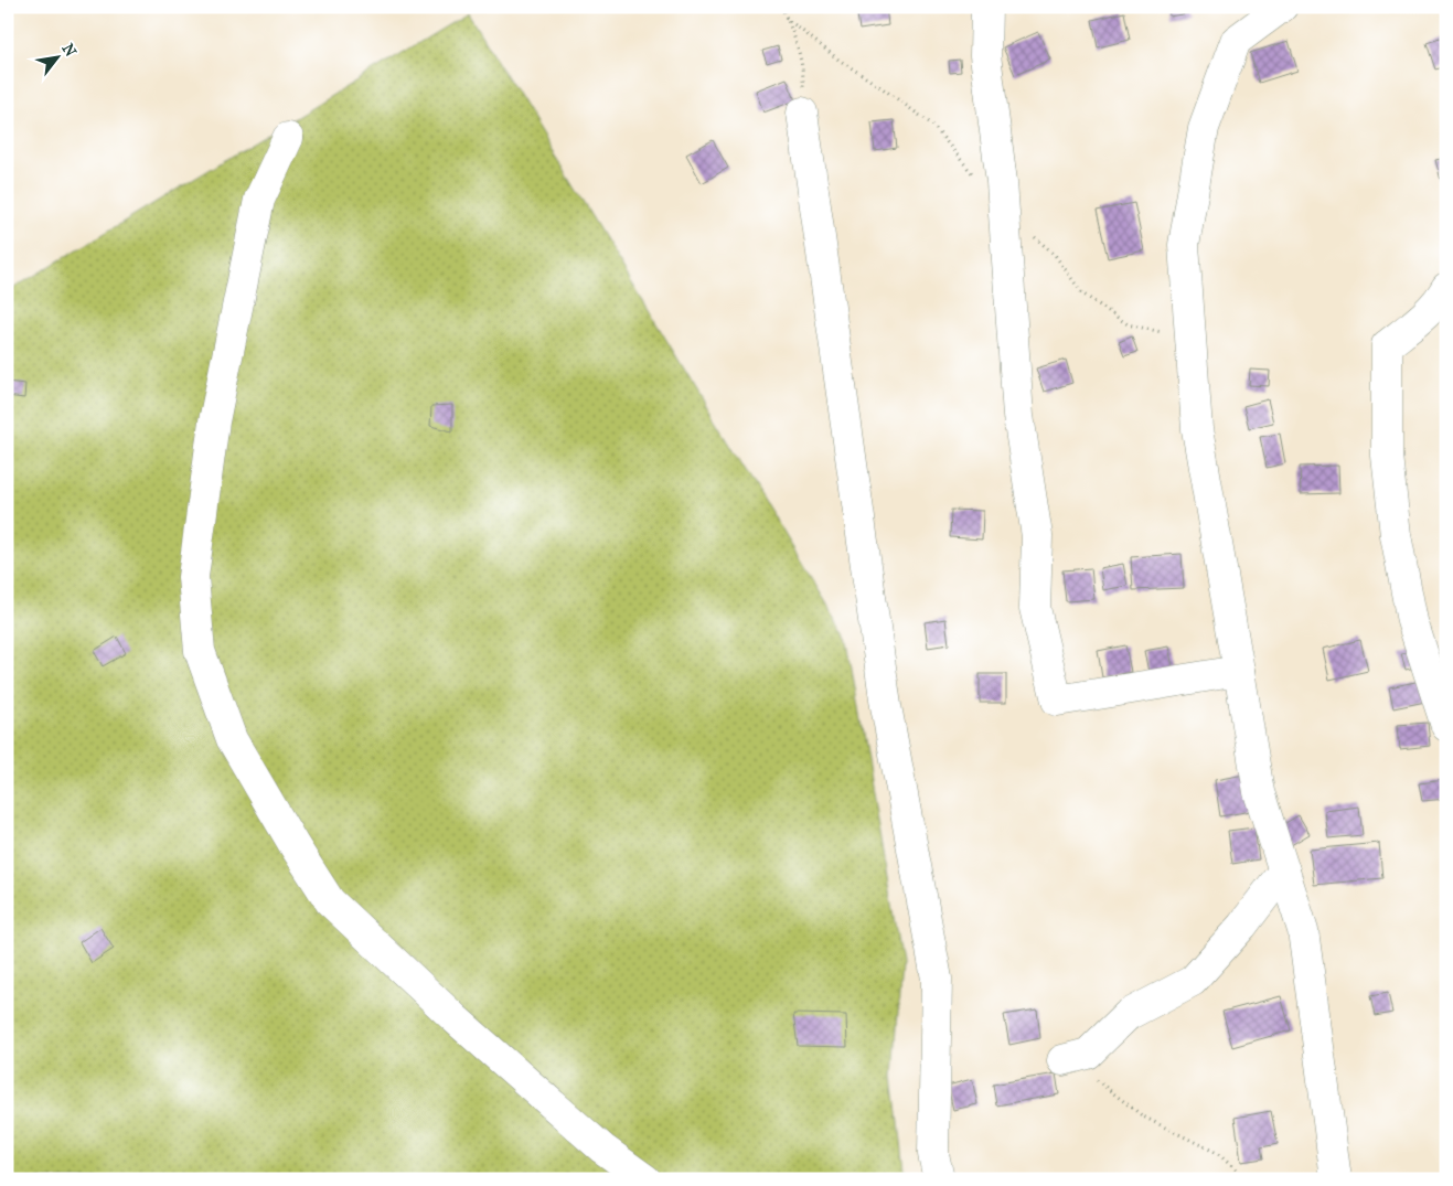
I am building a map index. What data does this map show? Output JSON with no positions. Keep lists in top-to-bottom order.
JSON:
{
  "north": "top right"
}
